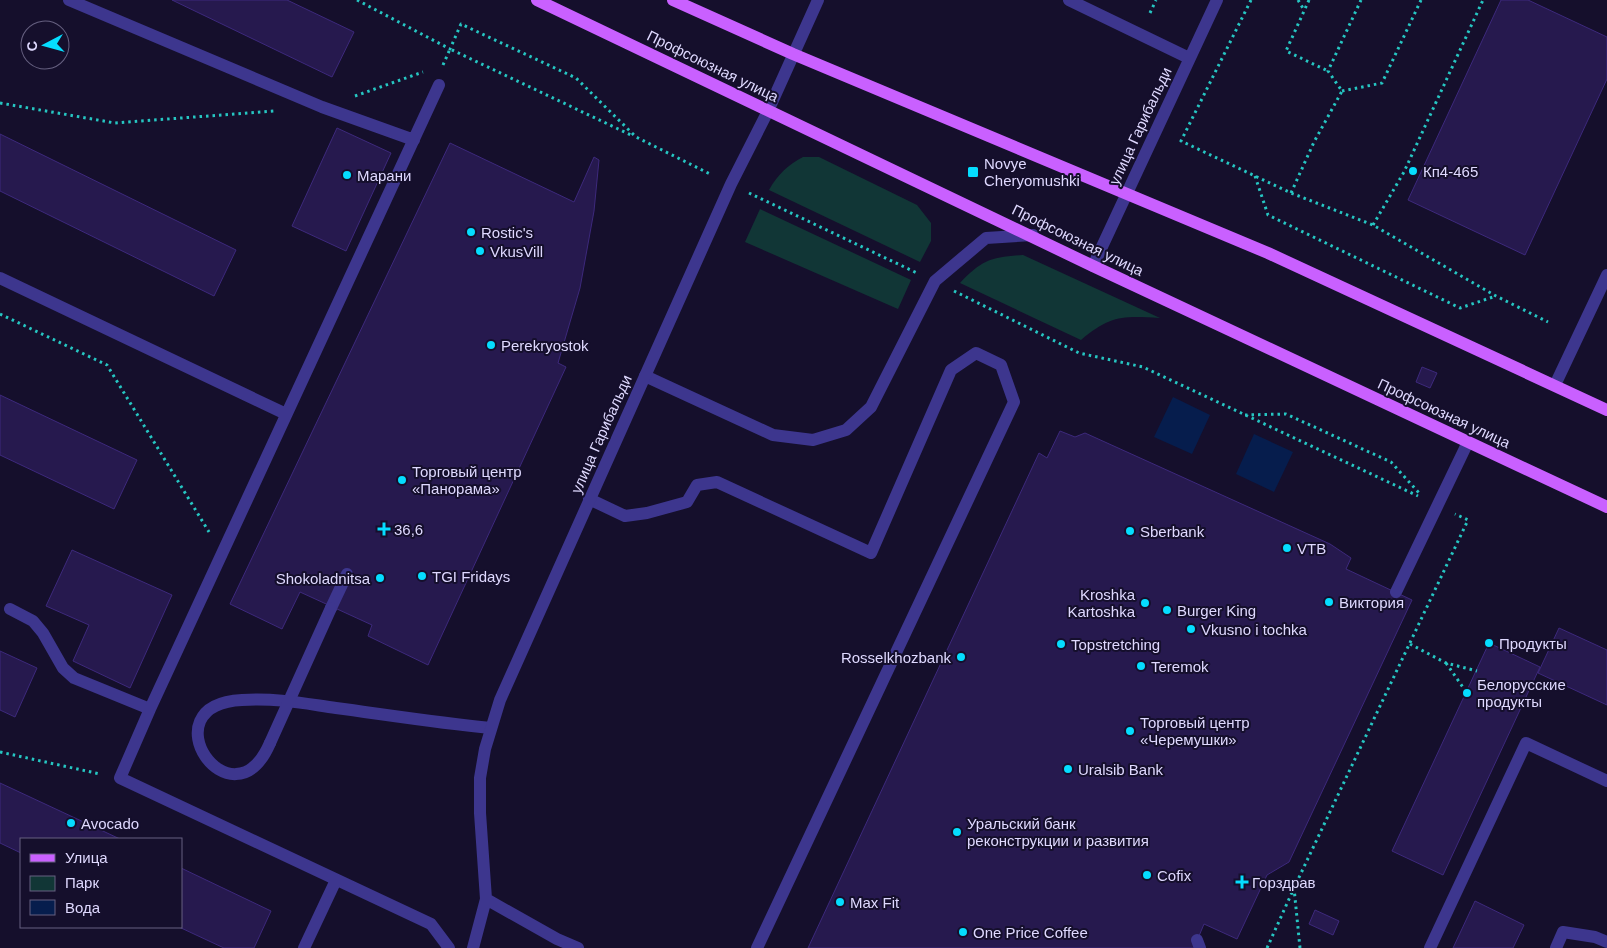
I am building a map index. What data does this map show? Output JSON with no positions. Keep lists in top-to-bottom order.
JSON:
{
  "streets": {
    "main road": ["Профсоюзная улица"],
    "street": ["улица Гарибальди"]
  },
  "crossings": [
    ["Профсоюзная улица", "улица Гарибальди"]
  ],
  "places": {
    "other": [
      "Кп4-465",
      "Марани",
      "Rostiс's",
      "VkusVill",
      "Perekryostok",
      "Торговый центр «Панорама»",
      "Sberbank",
      "VTB",
      "TGI Fridays",
      "Shokoladnitsa",
      "Виктория",
      "Kroshka Kartoshka",
      "Burger King",
      "Vkusno i tochka",
      "Продукты",
      "Topstretching",
      "Rosselkhozbank",
      "Teremok",
      "Белорусские продукты",
      "Торговый центр «Черемушки»",
      "Uralsib Bank",
      "Avocado",
      "Уральский банк реконструкции и развития",
      "Cofix",
      "Max Fit",
      "One Price Coffee"
    ],
    "transit": ["Novye Cheryomushki"],
    "health": ["36,6", "Горздрав"]
  },
  "legend": ["Улица", "Парк", "Вода"],
  "north": "left"
}
